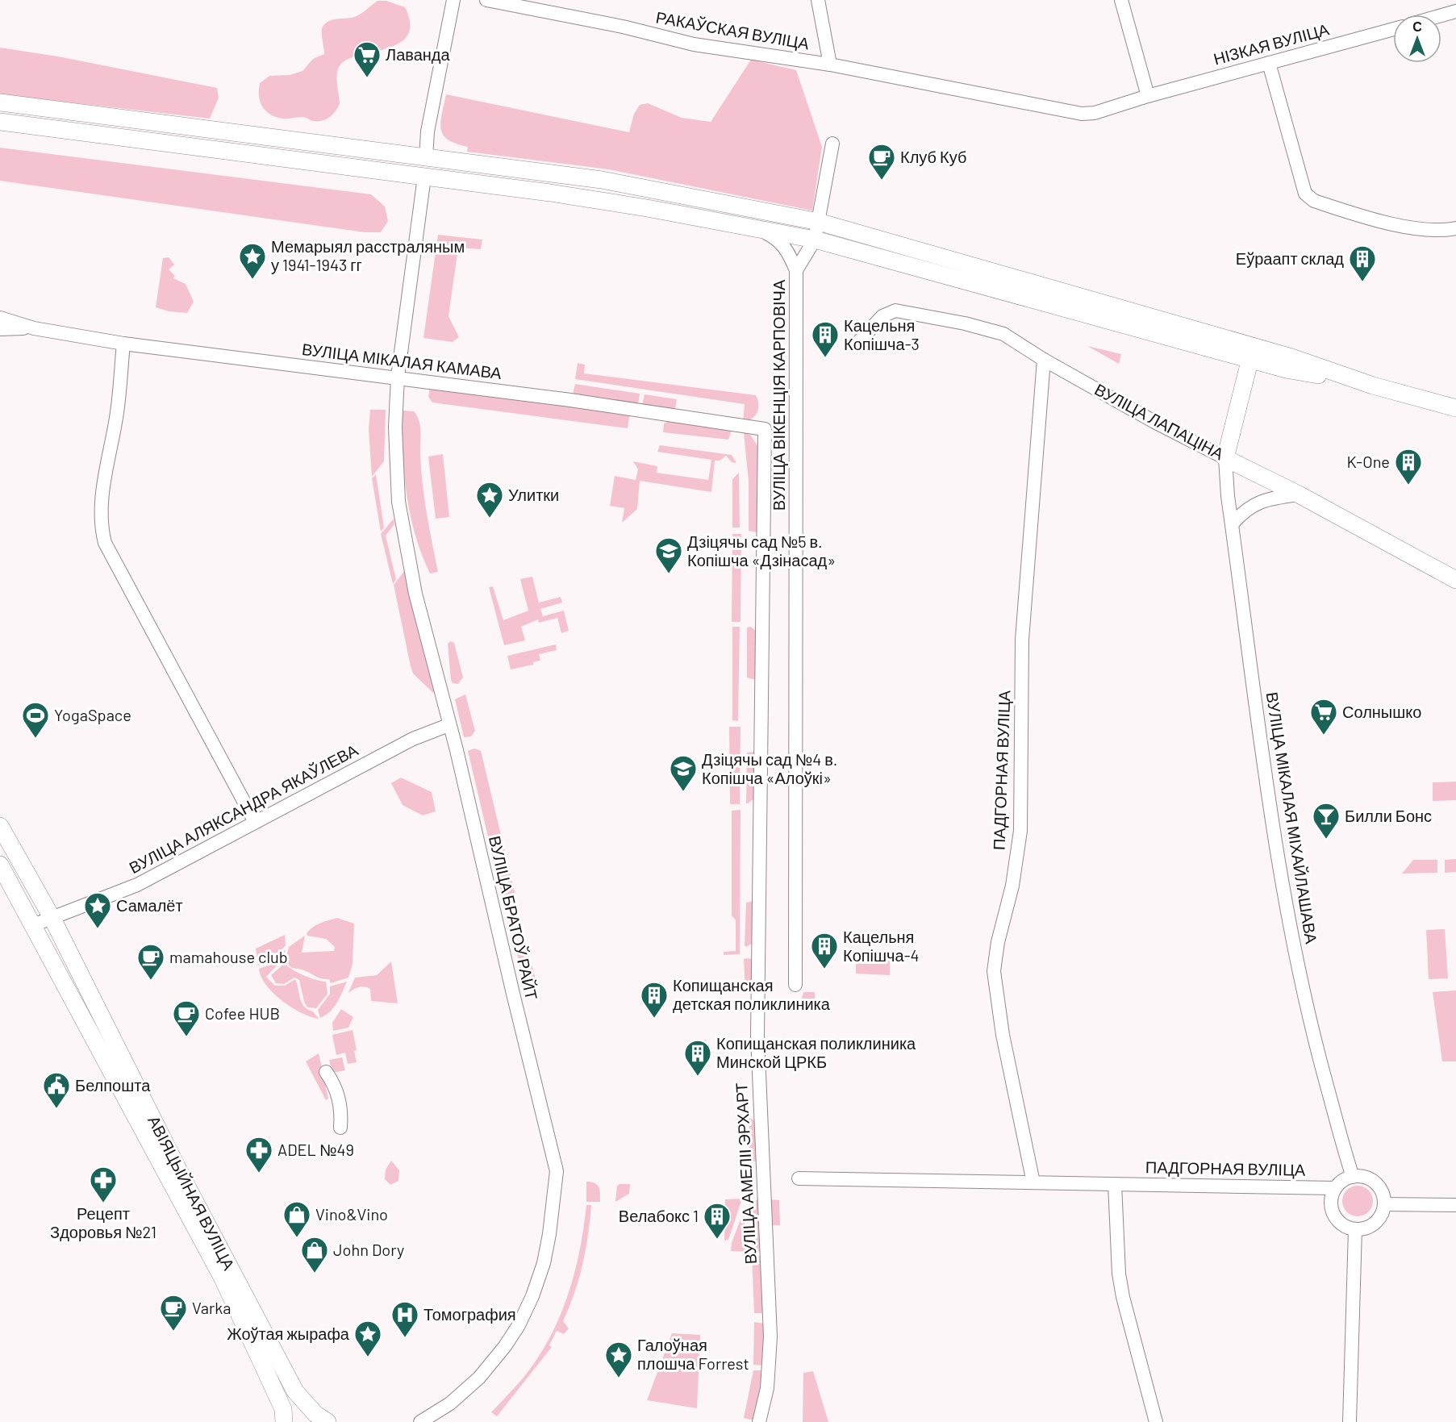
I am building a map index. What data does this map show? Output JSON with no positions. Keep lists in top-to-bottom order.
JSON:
{
  "streets": {
    "main road": ["ВУЛІЦА ЛАПАЦІНА", "АВІЯЦЫЙНАЯ ВУЛІЦА"],
    "street": [
      "РАКАЎСКАЯ ВУЛІЦА",
      "НІЗКАЯ ВУЛІЦА",
      "ВУЛІЦА МІКАЛАЯ КАМАВА",
      "ВУЛІЦА ВІКЕНЦІЯ КАРПОВІЧА",
      "ПАДГОРНАЯ ВУЛІЦА",
      "ВУЛІЦА АЛЯКСАНДРА ЯКАЎЛЕВА",
      "ВУЛІЦА МІКАЛАЯ МІХАЙЛАШАВА",
      "ВУЛІЦА БРАТОЎ РАЙТ",
      "ВУЛІЦА АМЕЛІІ ЭРХАРТ"
    ]
  },
  "crossings": [
    ["РАКАЎСКАЯ ВУЛІЦА", "НІЗКАЯ ВУЛІЦА"],
    ["ВУЛІЦА МІКАЛАЯ КАМАВА", "ВУЛІЦА БРАТОЎ РАЙТ"],
    ["ВУЛІЦА МІКАЛАЯ КАМАВА", "ВУЛІЦА АМЕЛІІ ЭРХАРТ"],
    ["ВУЛІЦА ЛАПАЦІНА", "ПАДГОРНАЯ ВУЛІЦА"],
    ["ВУЛІЦА ЛАПАЦІНА", "ВУЛІЦА МІКАЛАЯ МІХАЙЛАШАВА"],
    ["ПАДГОРНАЯ ВУЛІЦА", "ВУЛІЦА МІКАЛАЯ МІХАЙЛАШАВА"],
    ["ВУЛІЦА АЛЯКСАНДРА ЯКАЎЛЕВА", "ВУЛІЦА БРАТОЎ РАЙТ"],
    ["ВУЛІЦА АЛЯКСАНДРА ЯКАЎЛЕВА", "АВІЯЦЫЙНАЯ ВУЛІЦА"]
  ],
  "places": {
    "supermarket": ["Лаванда", "Солнышко"],
    "cafe": [
      "Клуб Куб",
      "mamahouse club",
      "Cofee HUB",
      "Varka"
    ],
    "place": [
      "Мемарыял расстраляным у 1941-1943 гг",
      "Улитки",
      "Самалёт",
      "Жоўтая жырафа",
      "Галоўная плошча Forrest"
    ],
    "building": [
      "Еўраапт склад",
      "Кацельня Копішча-3",
      "K-One",
      "Кацельня Копішча-4",
      "Копищанская детская поликлиника",
      "Копищанская поликлиника Минской ЦРКБ",
      "Велабокс 1"
    ],
    "school or university": ["Дзіцячы сад №5 в. Копішча «Дзінасад»", "Дзіцячы сад №4 в. Копішча «Алоўкі»"],
    "sports": ["YogaSpace"],
    "bar": ["Билли Бонс"],
    "public building": ["Белпошта"],
    "pharmacy": ["ADEL №49", "Рецепт Здоровья №21"],
    "shop": ["Vino&Vino", "John Dory"],
    "hospital": ["Томография"]
  },
  "north": "top"
}
